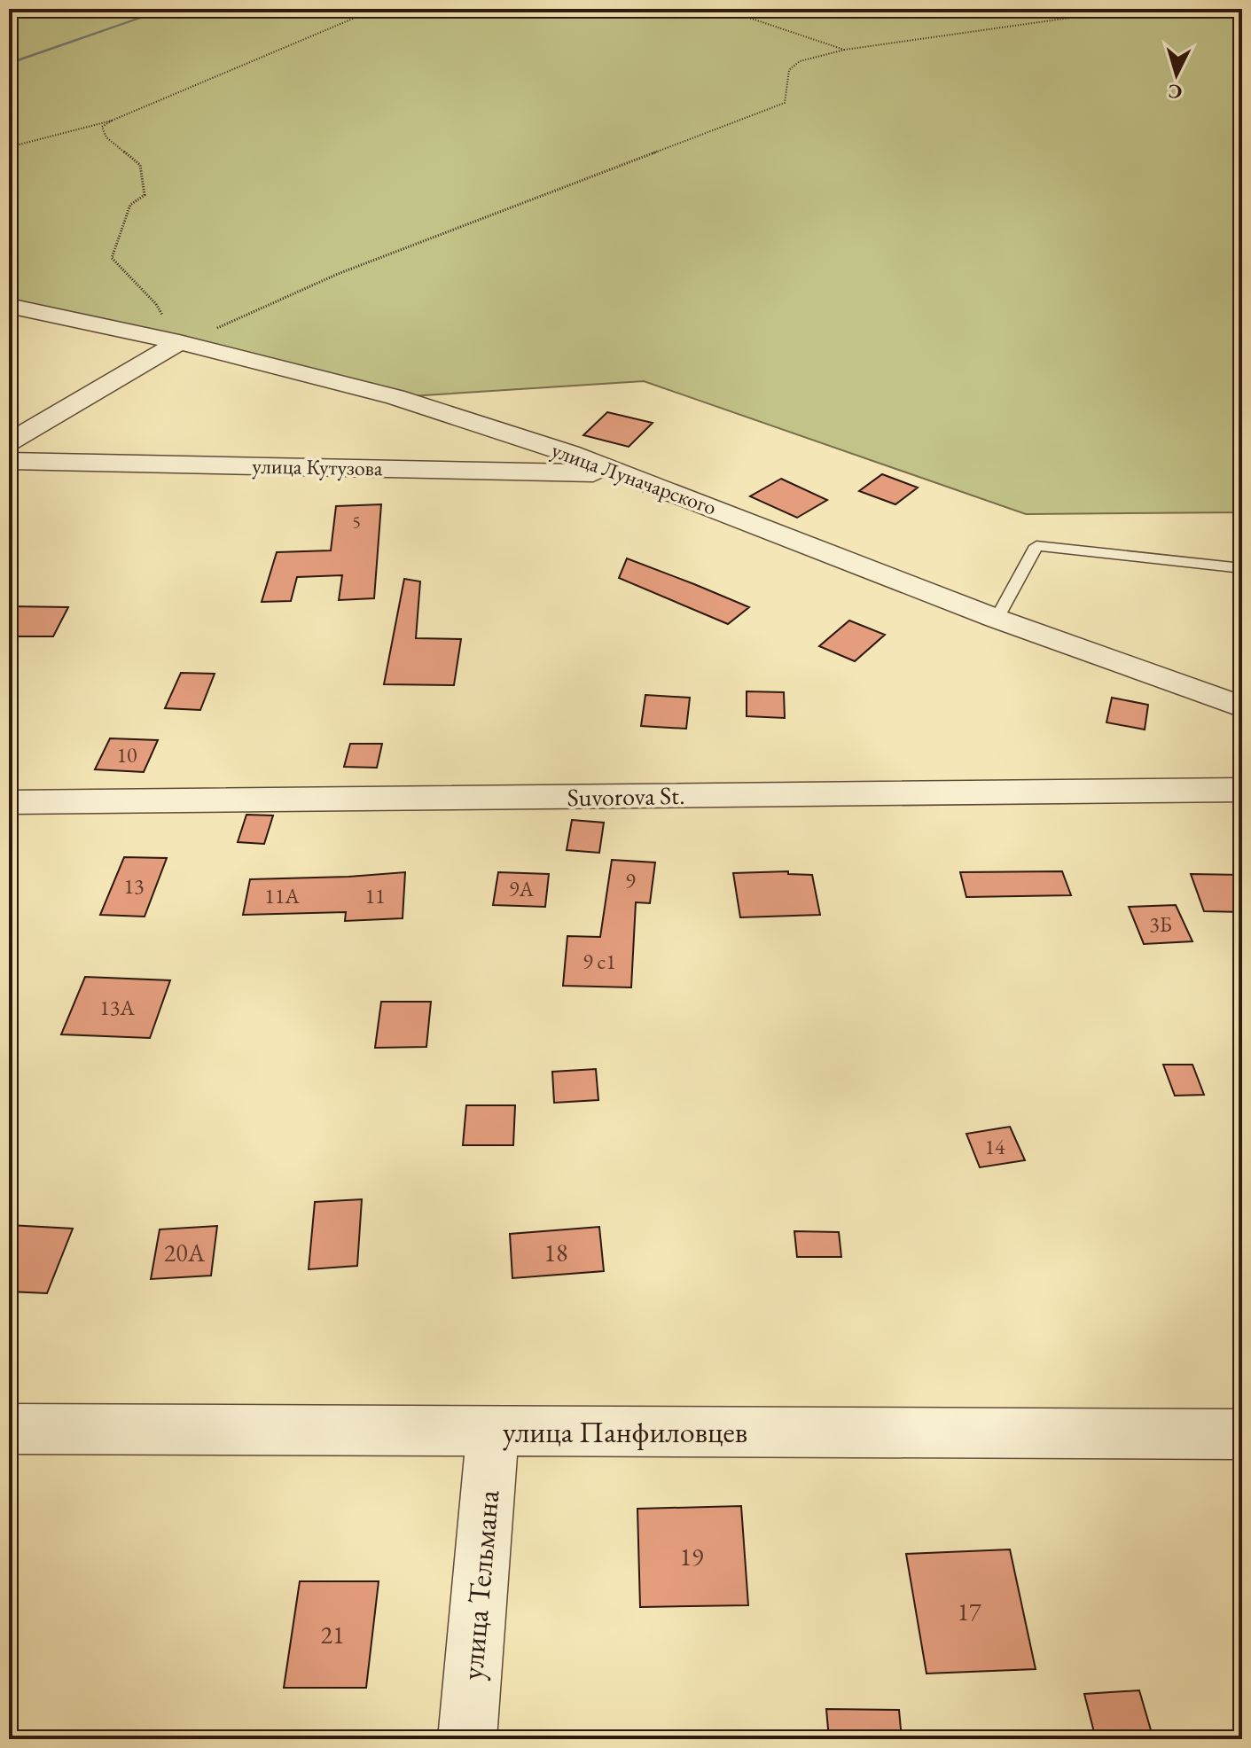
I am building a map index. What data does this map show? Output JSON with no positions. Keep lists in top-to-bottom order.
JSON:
{
  "streets": {
    "street": [
      "улица Кутузова",
      "улица Луначарского",
      "Suvorova St.",
      "улица Панфиловцев",
      "улица Тельмана"
    ]
  },
  "crossings": [
    ["улица Кутузова", "улица Луначарского"],
    ["улица Панфиловцев", "улица Тельмана"]
  ],
  "house_numbers": [
    "5",
    "10",
    "9",
    "13",
    "9А",
    "11А",
    "11",
    "3Б",
    "9 с1",
    "13А",
    "14",
    "20А",
    "18",
    "19",
    "17",
    "21"
  ],
  "north": "bottom"
}
